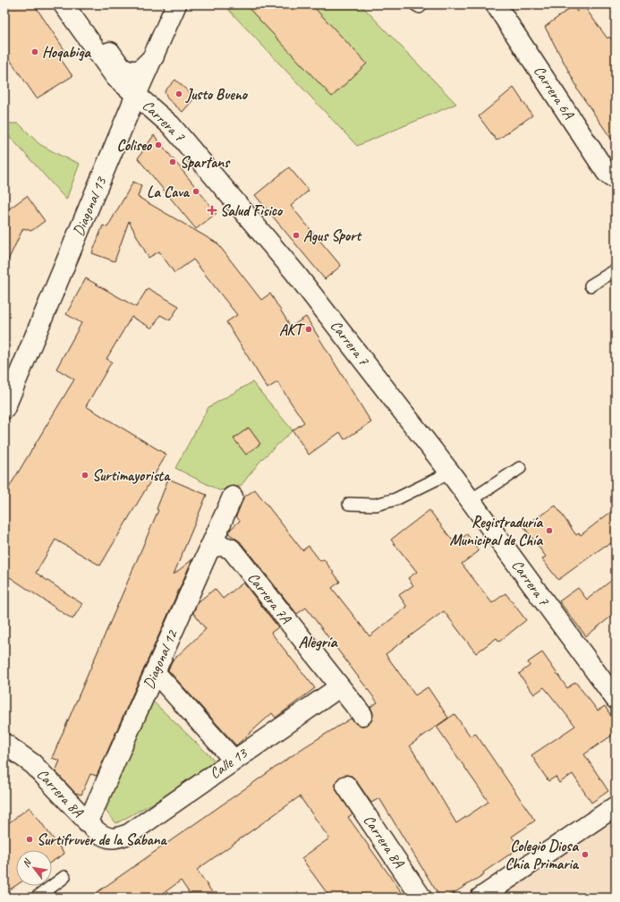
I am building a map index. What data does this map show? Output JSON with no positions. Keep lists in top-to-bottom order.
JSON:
{
  "streets": {
    "street": [
      "Carrera 6A",
      "Carrera 7",
      "Diagonal 13",
      "Carrera 7A",
      "Diagonal 12",
      "Calle 13",
      "Carrera 8A"
    ]
  },
  "crossings": [
    ["Carrera 7", "Diagonal 13"],
    ["Carrera 7A", "Diagonal 12"],
    ["Carrera 7A", "Calle 13"],
    ["Diagonal 12", "Carrera 8A"],
    ["Calle 13", "Carrera 8A"]
  ],
  "districts": ["Alegría"],
  "places": {
    "other": [
      "Hoqabiga",
      "Justo Bueno",
      "Coliseo",
      "Spartans",
      "La Cava",
      "Agus Sport",
      "AKT",
      "Surtimayorista",
      "Registraduría Municipal de Chía",
      "Surtifruver de la Sabana",
      "Colegio Diosa Chia Primaria"
    ],
    "health": ["Salud Fisico"]
  },
  "north": "top left"
}
